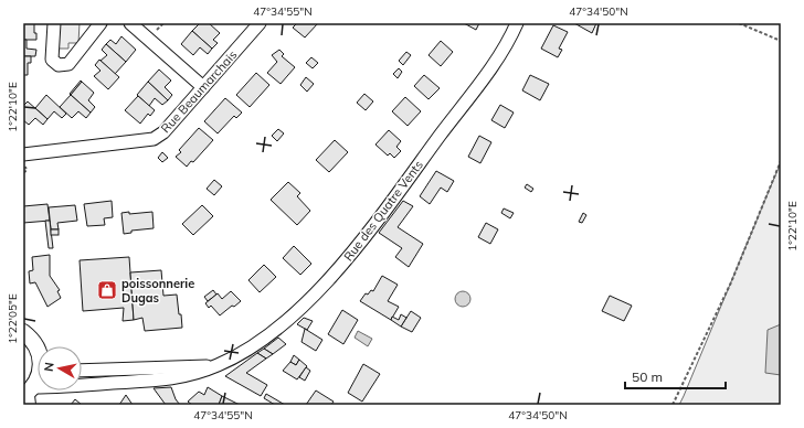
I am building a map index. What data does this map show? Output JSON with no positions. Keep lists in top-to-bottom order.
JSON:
{
  "streets": {
    "street": ["Rue Beaumarchais", "Rue des Quatre Vents"]
  },
  "places": {
    "shop": ["poissonnerie Dugas"]
  },
  "scale_bar": "50 m",
  "north": "left",
  "coordinates": [
    "47°34'55\"N",
    "47°34'50\"N",
    "1°22'10\"E",
    "1°22'05\"E"
  ]
}
